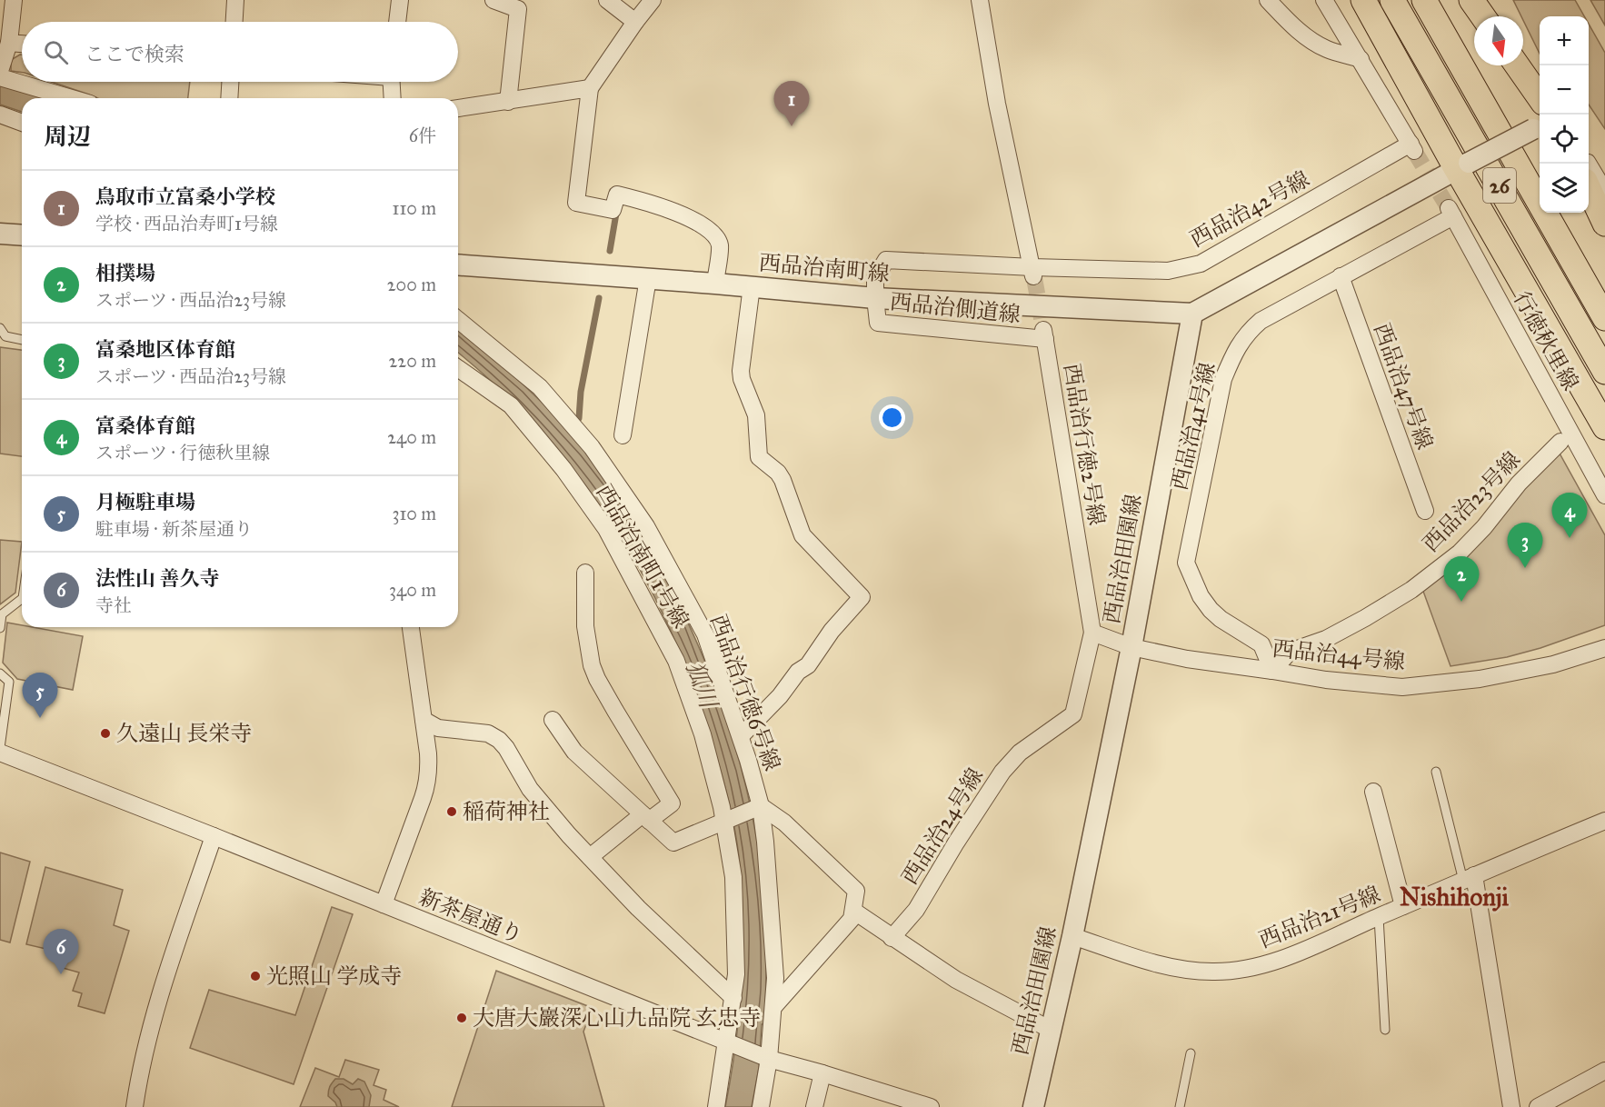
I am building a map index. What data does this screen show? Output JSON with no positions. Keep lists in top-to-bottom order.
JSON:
{
  "streets": {
    "main road": ["26"],
    "street": [
      "西品治42号線",
      "西品治南町線",
      "西品治側道線",
      "行徳秋里線",
      "西品治47号線",
      "西品治41号線",
      "西品治行徳2号線",
      "西品治23号線",
      "西品治南町1号線",
      "西品治田園線",
      "西品治44号線",
      "西品治行徳6号線",
      "西品治24号線",
      "新茶屋通り",
      "西品治21号線"
    ]
  },
  "crossings": [
    ["西品治42号線", "西品治側道線"],
    ["西品治南町線", "西品治側道線"],
    ["西品治南町線", "西品治田園線"],
    ["西品治側道線", "西品治行徳2号線"],
    ["行徳秋里線", "西品治41号線"],
    ["西品治47号線", "西品治41号線"],
    ["西品治41号線", "西品治23号線"],
    ["西品治41号線", "西品治44号線"],
    ["西品治行徳2号線", "西品治24号線"],
    ["西品治23号線", "西品治44号線"],
    ["西品治南町1号線", "新茶屋通り"],
    ["西品治田園線", "西品治44号線"],
    ["西品治田園線", "西品治21号線"],
    ["西品治行徳6号線", "新茶屋通り"]
  ],
  "districts": ["Nishihonji"],
  "water": ["狐川"],
  "places": [
    "久遠山 長栄寺",
    "稲荷神社",
    "光照山 学成寺",
    "大唐大巖深心山九品院 玄忠寺"
  ],
  "north": "bottom",
  "page": {
    "map_buttons": ["+", "−"],
    "search": "ここで検索",
    "pins": [
      "1",
      "4",
      "3",
      "2",
      "5",
      "6"
    ],
    "heading": ["周辺", "6件"],
    "list": [
      {
        "mark": "1",
        "name": "鳥取市立富桑小学校",
        "note": "学校 · 西品治寿町1号線",
        "value": "110 m"
      },
      {
        "mark": "2",
        "name": "相撲場",
        "note": "スポーツ · 西品治23号線",
        "value": "200 m"
      },
      {
        "mark": "3",
        "name": "富桑地区体育館",
        "note": "スポーツ · 西品治23号線",
        "value": "220 m"
      },
      {
        "mark": "4",
        "name": "富桑体育館",
        "note": "スポーツ · 行徳秋里線",
        "value": "240 m"
      },
      {
        "mark": "5",
        "name": "月極駐車場",
        "note": "駐車場 · 新茶屋通り",
        "value": "310 m"
      },
      {
        "mark": "6",
        "name": "法性山 善久寺",
        "note": "寺社",
        "value": "340 m"
      }
    ]
  }
}
